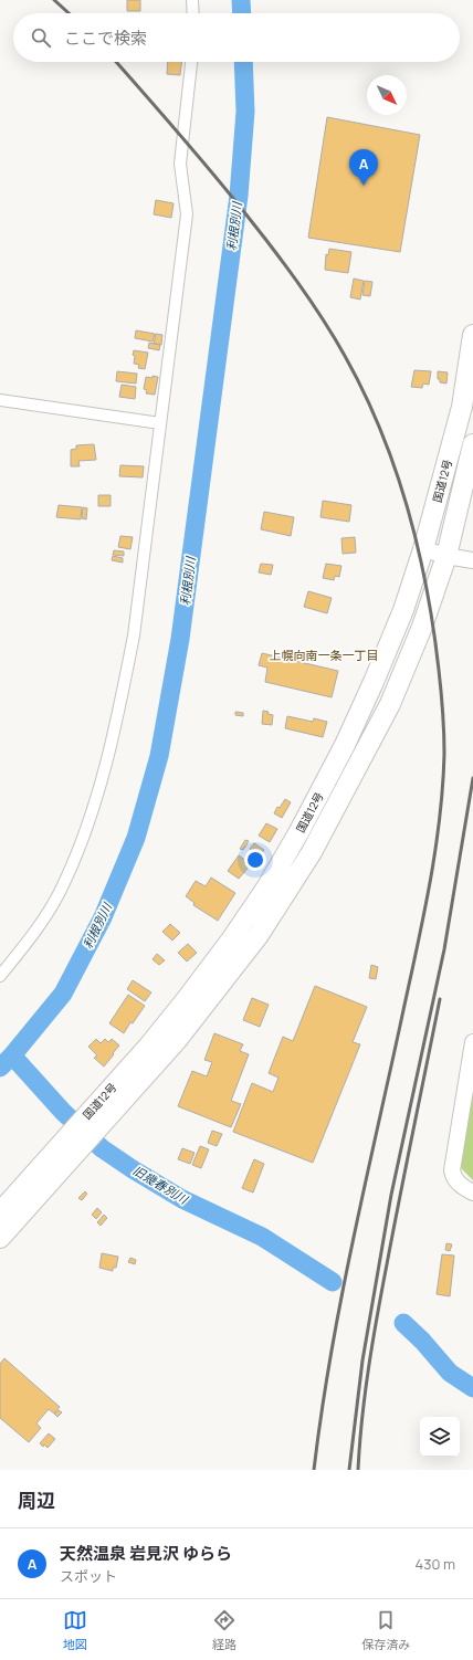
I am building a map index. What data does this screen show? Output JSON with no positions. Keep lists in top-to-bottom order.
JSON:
{
  "streets": {
    "highway": ["国道12号"]
  },
  "districts": ["上幌向南一条一丁目"],
  "water": ["利根別川", "旧幾春別川"],
  "north": "bottom right",
  "page": {
    "search": "ここで検索",
    "pins": "A",
    "heading": "周辺",
    "list": [
      {
        "mark": "A",
        "name": "天然温泉 岩見沢 ゆらら",
        "note": "スポット",
        "value": "430 m"
      }
    ],
    "nav": ["地図", "経路", "保存済み"]
  }
}
